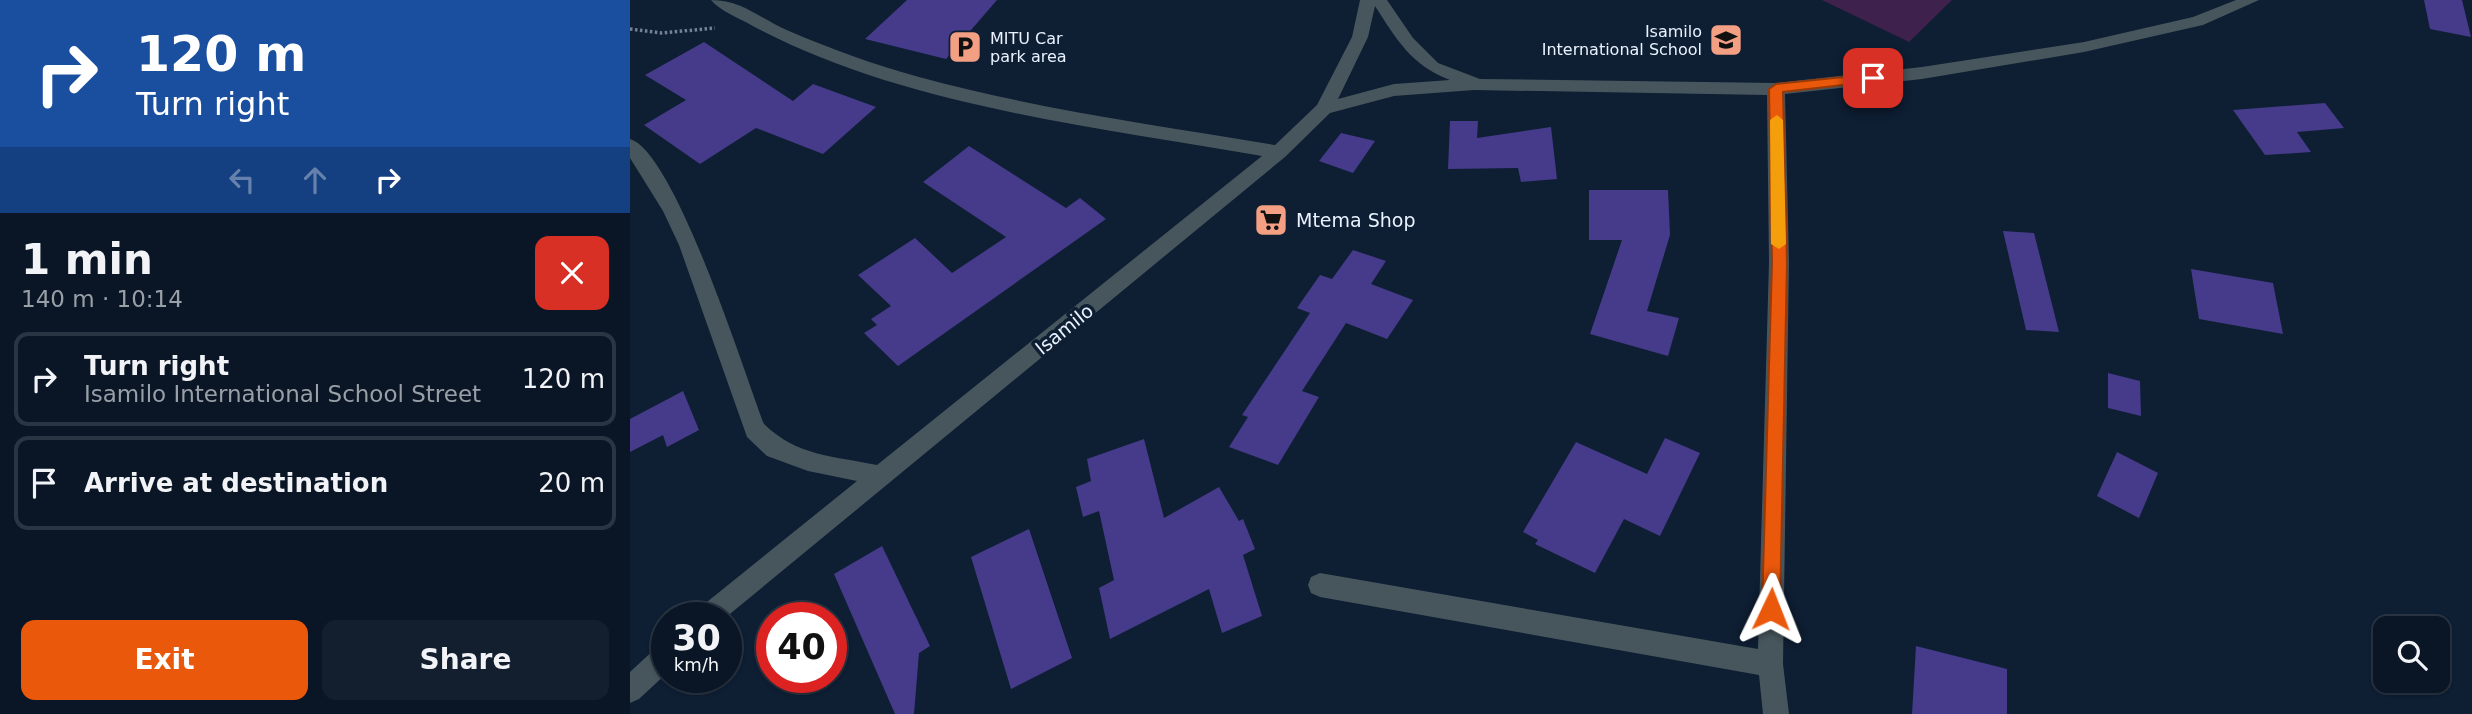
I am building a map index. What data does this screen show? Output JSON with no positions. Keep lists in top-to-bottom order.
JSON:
{
  "streets": {
    "street": ["Isamilo"]
  },
  "places": {
    "school or university": ["Isamilo International School"],
    "parking": ["MITU Car park area"],
    "supermarket": ["Mtema Shop"]
  },
  "page": {
    "turn": ["120 m", "Turn right"],
    "heading": ["1 min", "140 m · 10:14"],
    "list": [
      {
        "name": "Turn right",
        "note": "Isamilo International School Street",
        "value": "120 m"
      },
      {
        "name": "Arrive at destination",
        "value": "20 m"
      }
    ],
    "speed": "30 km/h",
    "limit": "40",
    "buttons": ["Exit", "Share"]
  }
}
